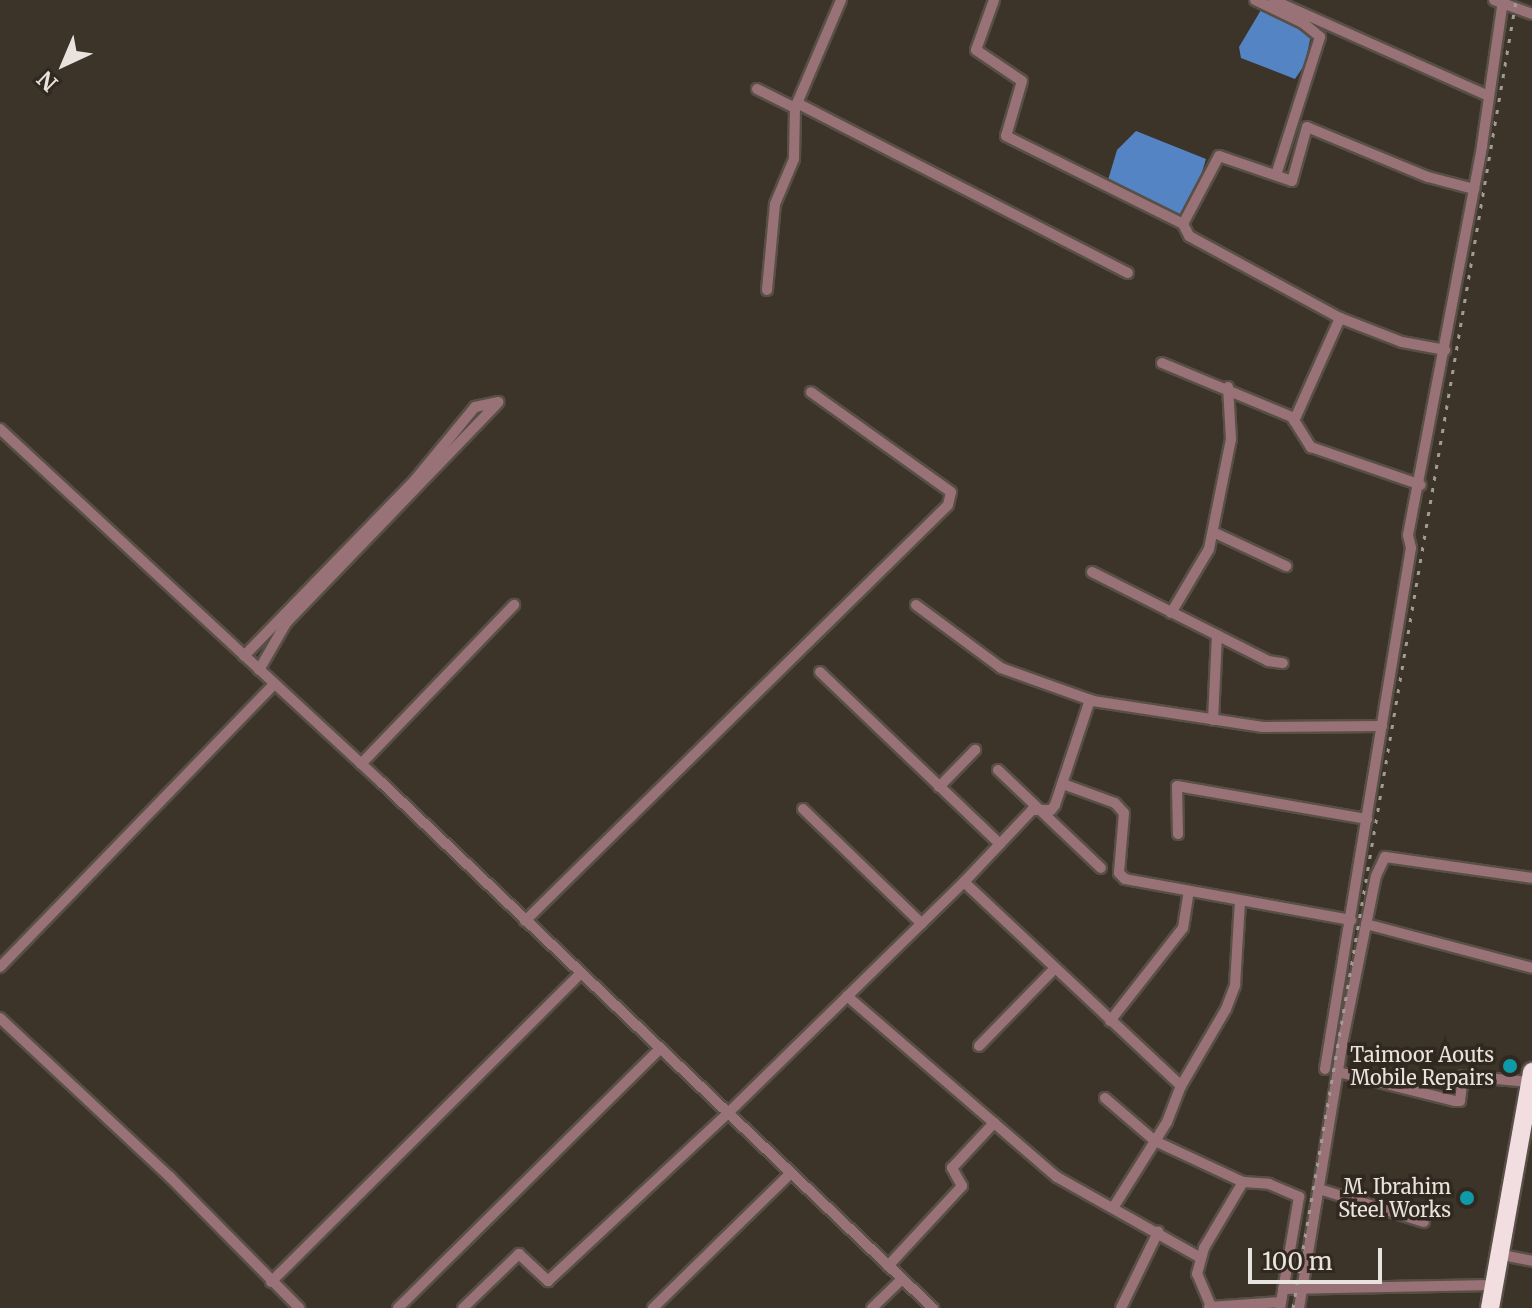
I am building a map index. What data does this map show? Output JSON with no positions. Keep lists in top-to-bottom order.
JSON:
{
  "places": ["Taimoor Aouts Mobile Repairs", "M. Ibrahim Steel Works"],
  "scale_bar": "100 m",
  "north": "bottom left"
}
